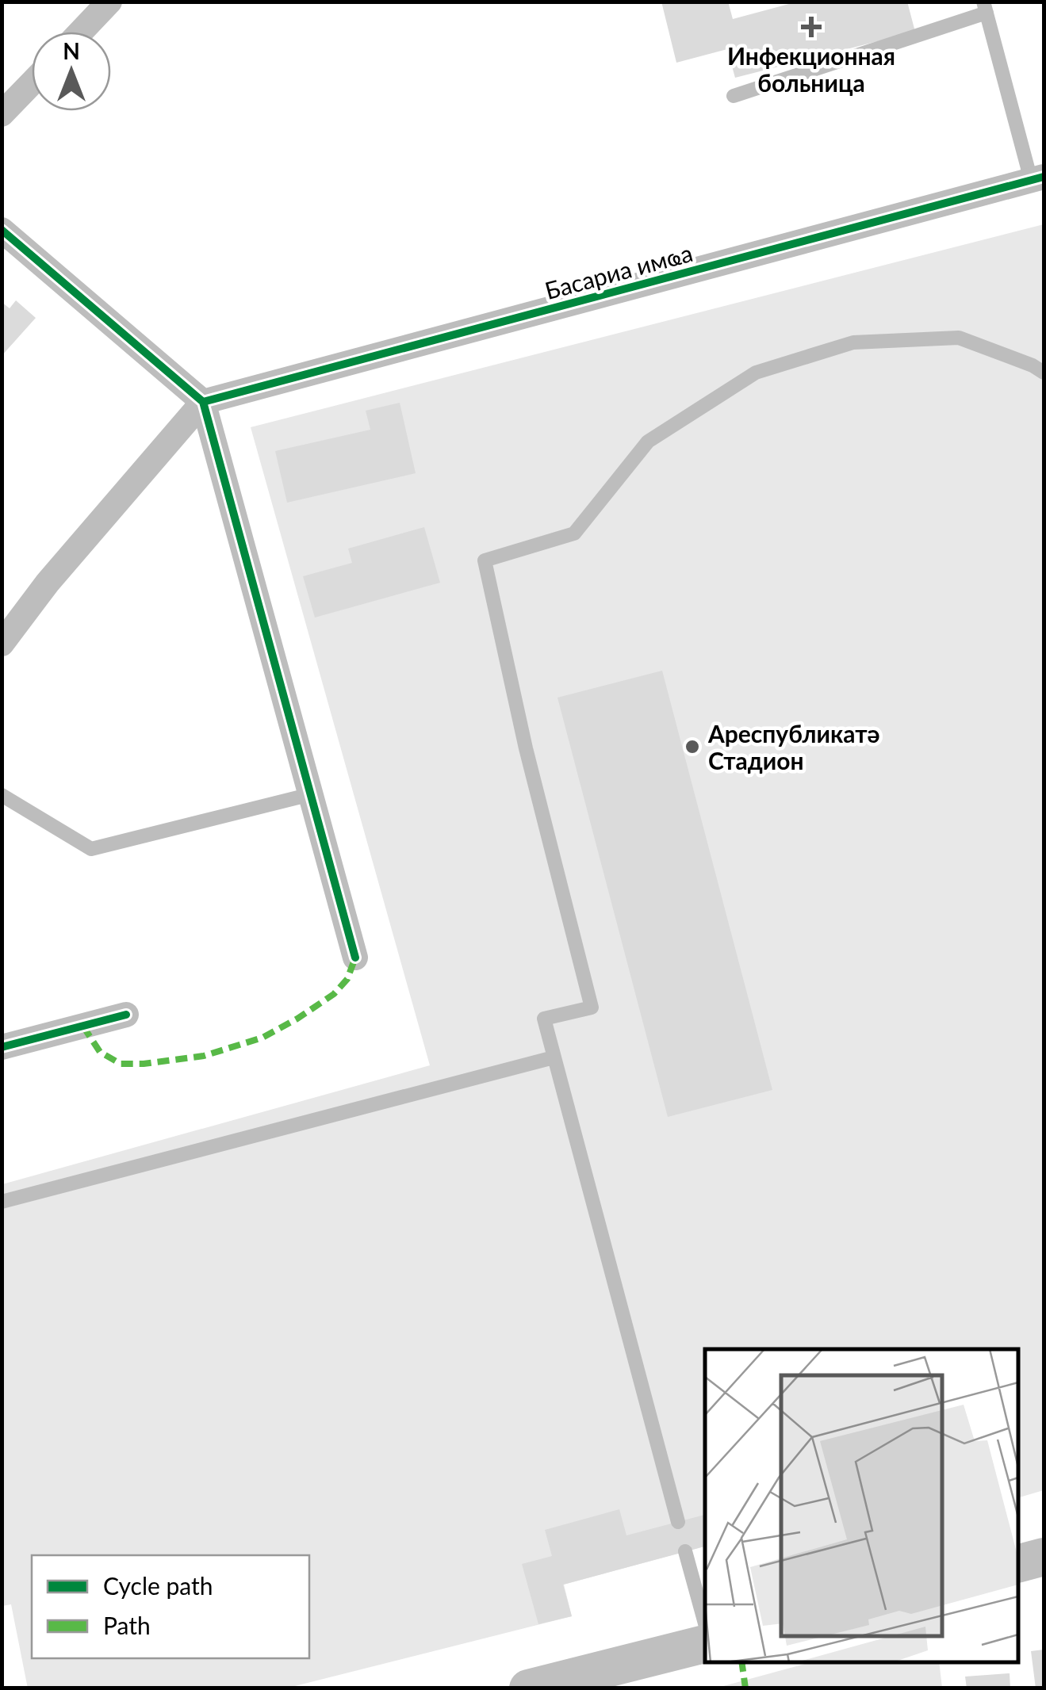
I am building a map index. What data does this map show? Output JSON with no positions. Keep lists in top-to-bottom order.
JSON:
{
  "streets": {
    "street": ["Басариа имҩа"]
  },
  "places": {
    "health": ["Инфекционная больница"],
    "other": ["Ареспубликатә Стадион"]
  },
  "legend": ["Cycle path", "Path"],
  "north": "top"
}
